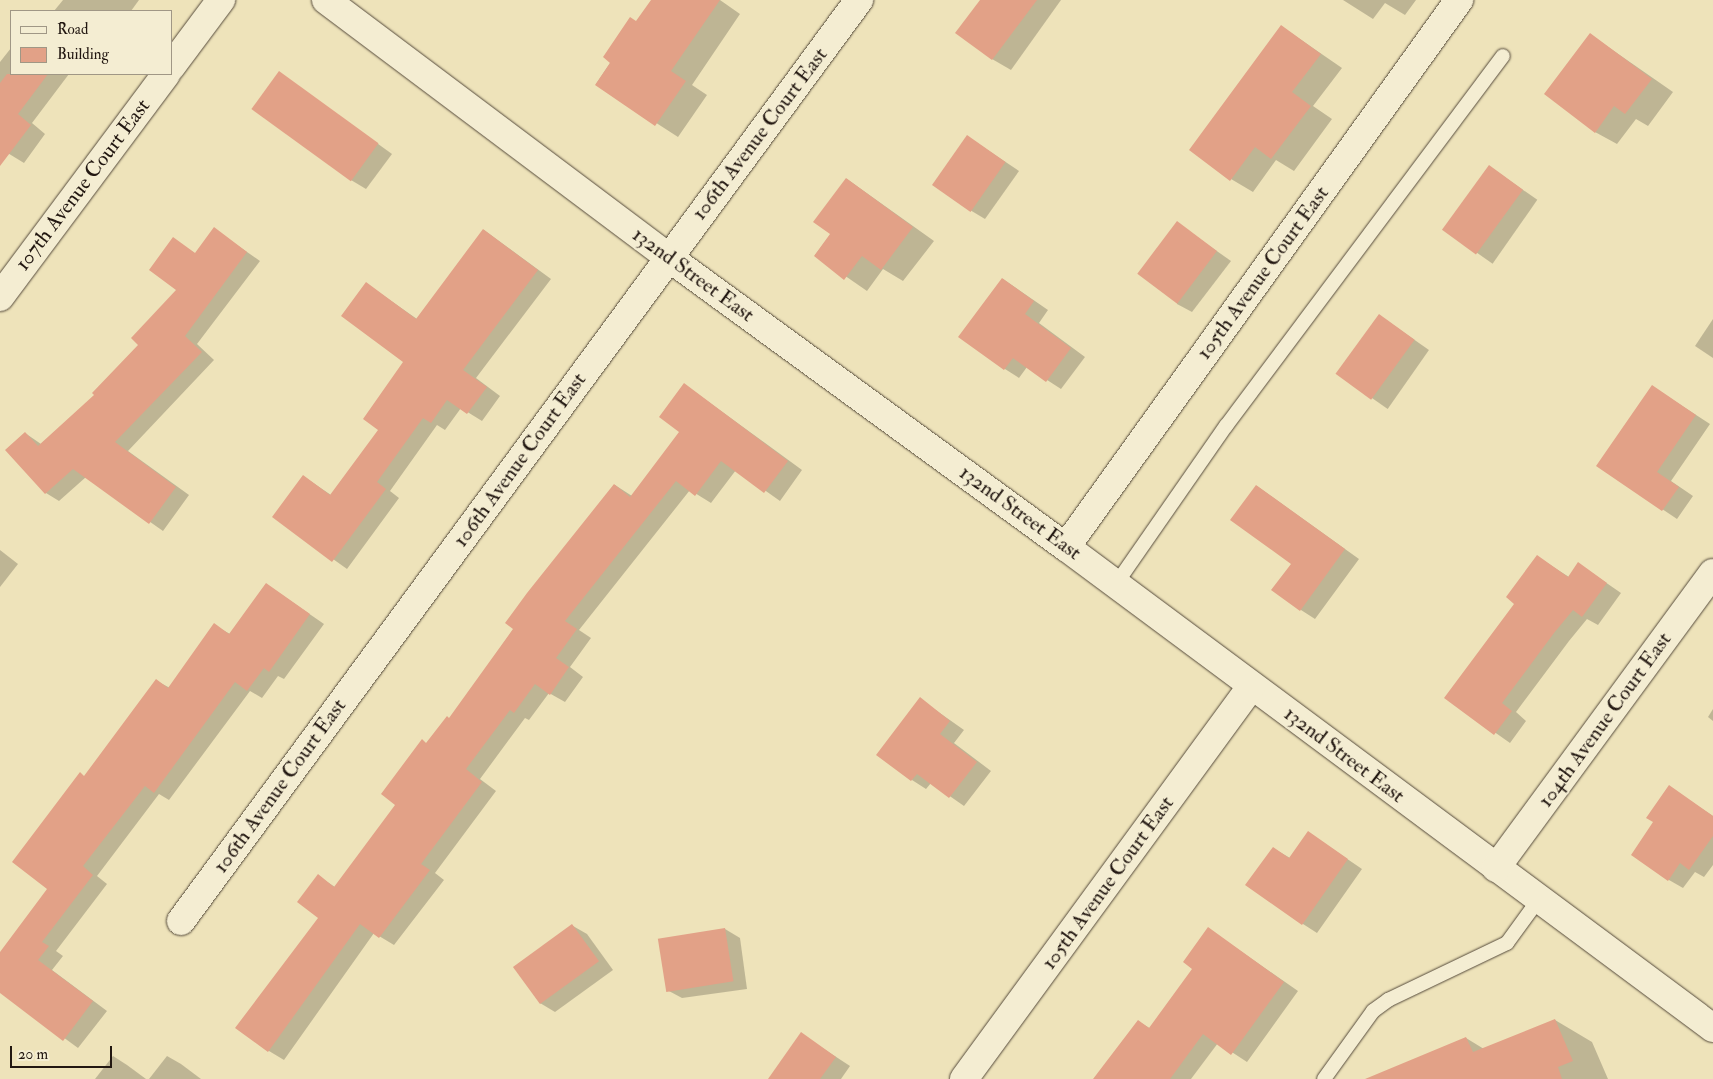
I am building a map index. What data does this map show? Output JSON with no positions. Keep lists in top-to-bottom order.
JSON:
{
  "streets": {
    "street": [
      "106th Avenue Court East",
      "107th Avenue Court East",
      "105th Avenue Court East",
      "132nd Street East",
      "104th Avenue Court East"
    ]
  },
  "crossings": [
    ["106th Avenue Court East", "132nd Street East"],
    ["105th Avenue Court East", "132nd Street East"],
    ["132nd Street East", "104th Avenue Court East"]
  ],
  "legend": ["Road", "Building"],
  "scale_bar": "20 m"
}
